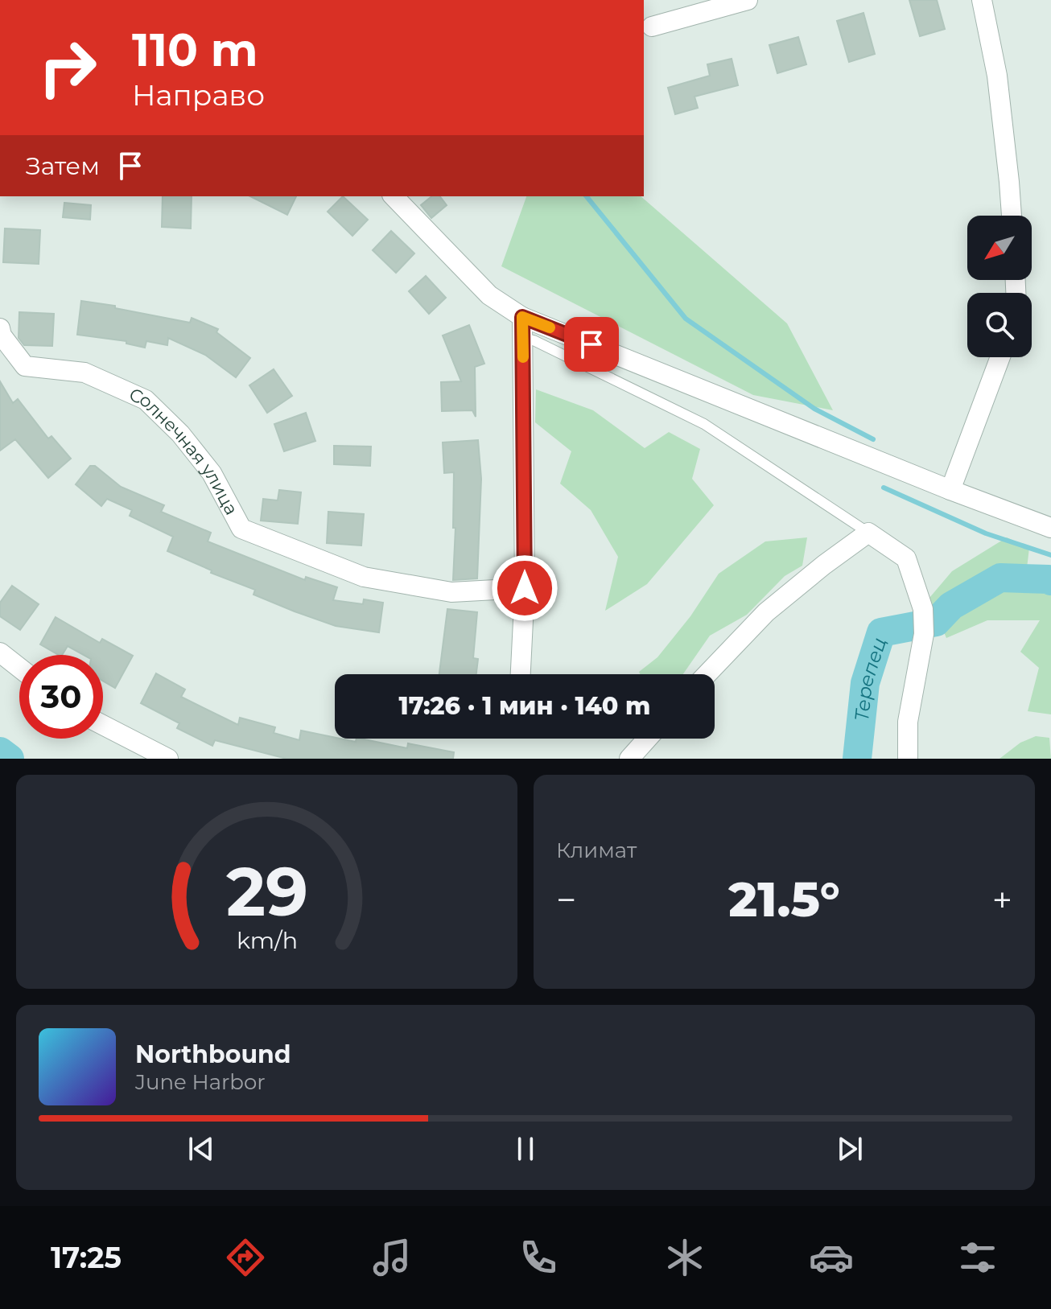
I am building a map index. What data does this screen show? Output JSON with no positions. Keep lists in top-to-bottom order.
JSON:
{
  "streets": {
    "street": ["Солнечная улица"]
  },
  "water": ["Терепец"],
  "north": "bottom left",
  "page": {
    "turn": ["110 m", "Направо"],
    "then": "Затем",
    "limit": "30",
    "trip": "17:26 · 1 мин · 140 m",
    "tile": "Климат",
    "heat": ["−", "21.5°", "+"],
    "song": ["Northbound", "June Harbor"],
    "tabs": "17:25",
    "gauge": ["29", "km/h"]
  }
}
